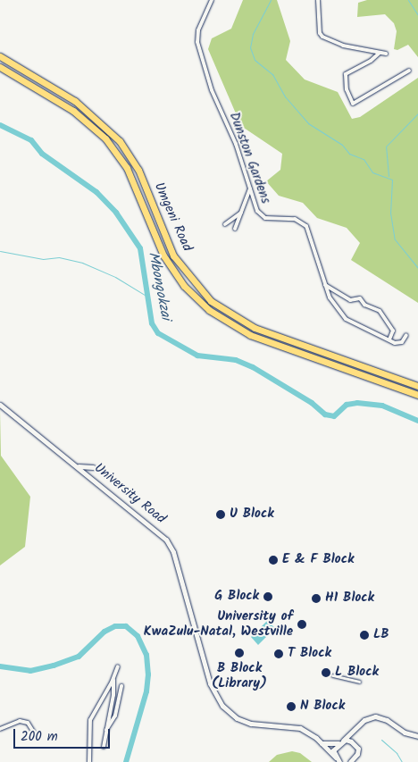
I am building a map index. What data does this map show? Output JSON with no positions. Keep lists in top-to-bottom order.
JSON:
{
  "streets": {
    "highway": ["Umgeni Road"],
    "street": ["Dunston Gardens", "University Road"]
  },
  "water": ["Mbongokzai"],
  "places": [
    "U Block",
    "E & F Block",
    "G Block",
    "H1 Block",
    "University of KwaZulu-Natal, Westville",
    "LB",
    "B Block (Library)",
    "T Block",
    "L Block",
    "N Block"
  ],
  "scale_bar": "200 m"
}
